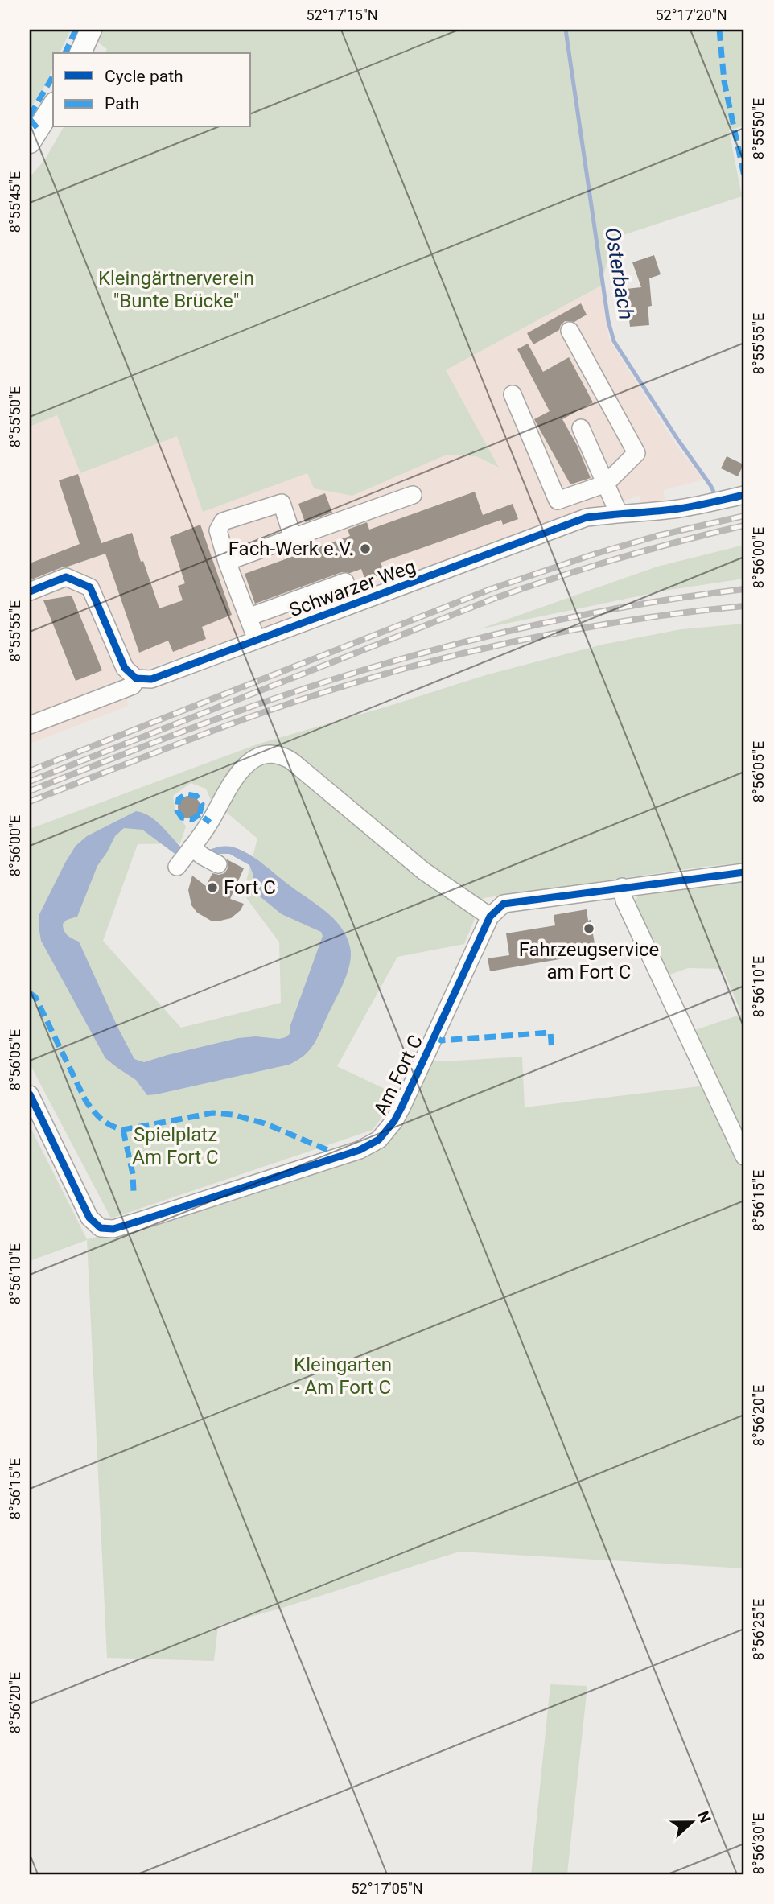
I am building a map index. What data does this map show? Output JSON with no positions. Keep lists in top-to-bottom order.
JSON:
{
  "streets": {
    "street": ["Schwarzer Weg", "Am Fort C"]
  },
  "water": ["Osterbach"],
  "parks": ["Kleingärtnerverein \"Bunte Brücke\"", "Spielplatz Am Fort C", "Kleingarten - Am Fort C"],
  "places": ["Fach-Werk e.V.", "Fort C", "Fahrzeugservice am Fort C"],
  "legend": ["Cycle path", "Path"],
  "north": "right",
  "coordinates": [
    "52°17'15\"N",
    "52°17'20\"N",
    "8°55'50\"E",
    "8°55'45\"E",
    "8°55'55\"E",
    "8°56'00\"E",
    "8°56'05\"E",
    "8°56'10\"E",
    "8°56'15\"E",
    "8°56'20\"E",
    "8°56'25\"E",
    "8°56'30\"E",
    "52°17'05\"N"
  ]
}
